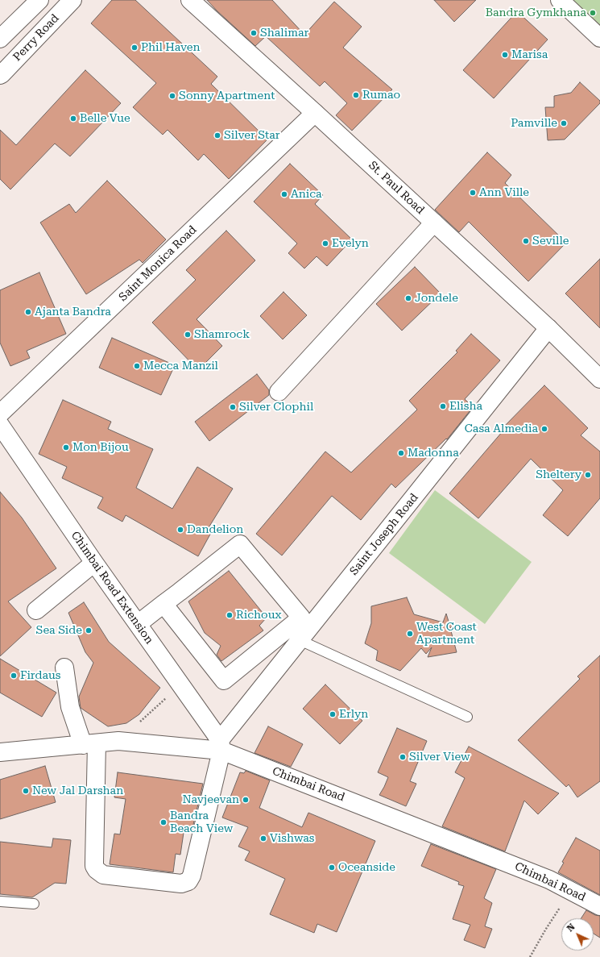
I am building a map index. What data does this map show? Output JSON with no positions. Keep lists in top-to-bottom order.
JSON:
{
  "streets": {
    "street": [
      "Perry Road",
      "St. Paul Road",
      "Saint Monica Road",
      "Saint Joseph Road",
      "Chimbai Road Extension",
      "Chimbai Road"
    ]
  },
  "crossings": [
    ["St. Paul Road", "Saint Monica Road"],
    ["St. Paul Road", "Saint Joseph Road"],
    ["Saint Joseph Road", "Chimbai Road Extension"],
    ["Saint Joseph Road", "Chimbai Road"],
    ["Chimbai Road Extension", "Chimbai Road"]
  ],
  "places": [
    "Bandra Gymkhana",
    "Shalimar",
    "Phil Haven",
    "Marisa",
    "Rumao",
    "Sonny Apartment",
    "Belle Vue",
    "Pamville",
    "Silver Star",
    "Ann Ville",
    "Anica",
    "Seville",
    "Evelyn",
    "Jondele",
    "Ajanta Bandra",
    "Shamrock",
    "Mecca Manzil",
    "Elisha",
    "Silver Clophil",
    "Casa Almedia",
    "Mon Bijou",
    "Madonna",
    "Sheltery",
    "Dandelion",
    "Richoux",
    "Sea Side",
    "West Coast Apartment",
    "Firdaus",
    "Erlyn",
    "Silver View",
    "New Jal Darshan",
    "Navjeevan",
    "Bandra Beach View",
    "Vishwas",
    "Oceanside"
  ],
  "north": "top left"
}
